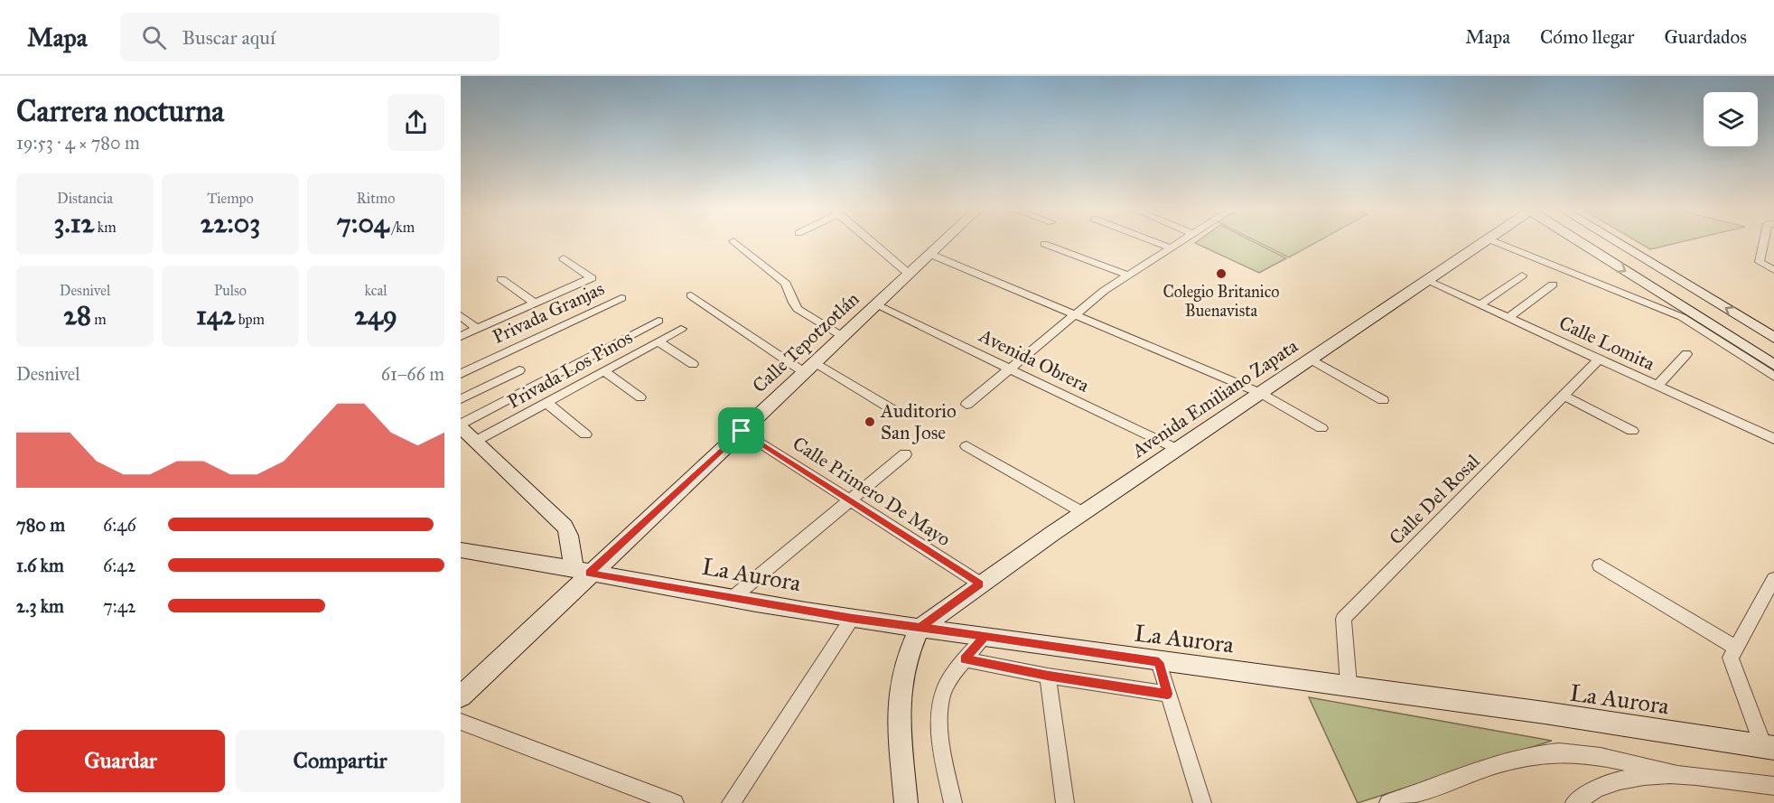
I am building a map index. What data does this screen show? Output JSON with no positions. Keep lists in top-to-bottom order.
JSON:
{
  "streets": {
    "street": [
      "Privada Granjas",
      "Calle Tepotzotlán",
      "Calle Lomita",
      "Avenida Obrera",
      "Privada Los Pinos",
      "Avenida Emiliano Zapata",
      "Calle Primero De Mayo",
      "Calle Del Rosal",
      "La Aurora"
    ]
  },
  "crossings": [
    ["Calle Tepotzotlán", "Avenida Obrera"],
    ["Calle Tepotzotlán", "Calle Primero De Mayo"],
    ["Calle Tepotzotlán", "La Aurora"],
    ["Calle Lomita", "Avenida Emiliano Zapata"],
    ["Calle Lomita", "Calle Del Rosal"],
    ["Avenida Obrera", "Avenida Emiliano Zapata"],
    ["Avenida Emiliano Zapata", "Calle Primero De Mayo"],
    ["Avenida Emiliano Zapata", "La Aurora"],
    ["Calle Del Rosal", "La Aurora"]
  ],
  "places": ["Colegio Britanico Buenavista", "Auditorio San Jose"],
  "page": {
    "header": "Mapa",
    "search": "Buscar aquí",
    "nav": ["Mapa", "Cómo llegar", "Guardados"],
    "heading": ["Carrera nocturna", "19:53 · 4 × 780 m"],
    "stats": [
      ["Distancia", "3.12 km"],
      ["Tiempo", "22:03"],
      ["Ritmo", "7:04 /km"],
      ["Desnivel", "28 m"],
      ["Pulso", "142 bpm"],
      ["kcal", "249"]
    ],
    "chart": ["Desnivel", "61–66 m"],
    "list": [
      {
        "name": "780 m",
        "note": "6:46"
      },
      {
        "name": "1.6 km",
        "note": "6:42"
      },
      {
        "name": "2.3 km",
        "note": "7:42"
      }
    ],
    "buttons": ["Guardar", "Compartir"]
  }
}
